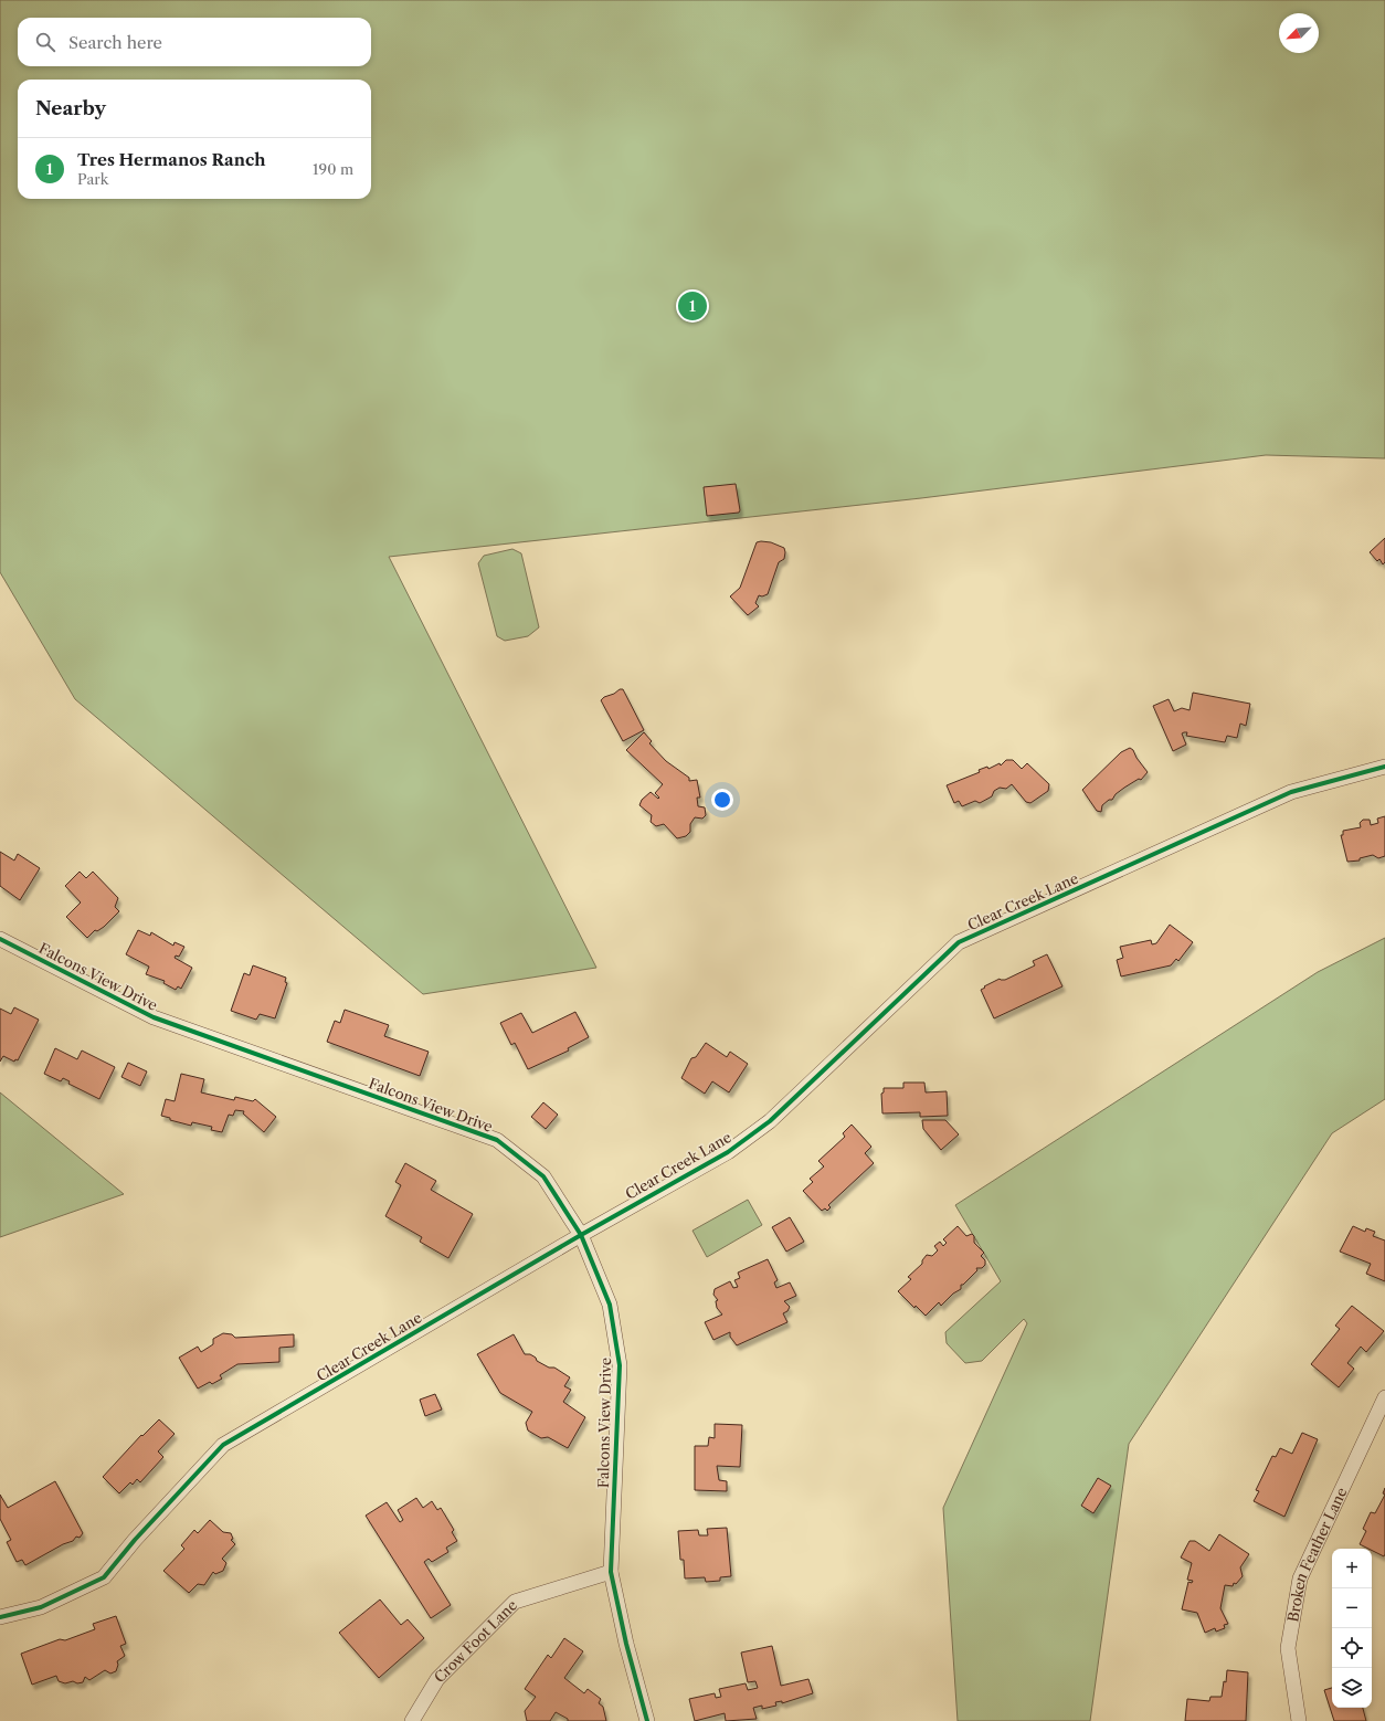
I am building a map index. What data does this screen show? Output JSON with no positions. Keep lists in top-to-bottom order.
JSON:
{
  "streets": {
    "street": [
      "Clear Creek Lane",
      "Falcons View Drive",
      "Broken Feather Lane",
      "Crow Foot Lane"
    ]
  },
  "crossings": [
    ["Clear Creek Lane", "Falcons View Drive"],
    ["Falcons View Drive", "Crow Foot Lane"]
  ],
  "north": "bottom left",
  "page": {
    "search": "Search here",
    "heading": "Nearby",
    "list": [
      {
        "mark": "1",
        "name": "Tres Hermanos Ranch",
        "note": "Park",
        "value": "190 m"
      }
    ],
    "pins": "1",
    "map_buttons": ["+", "−"]
  }
}
